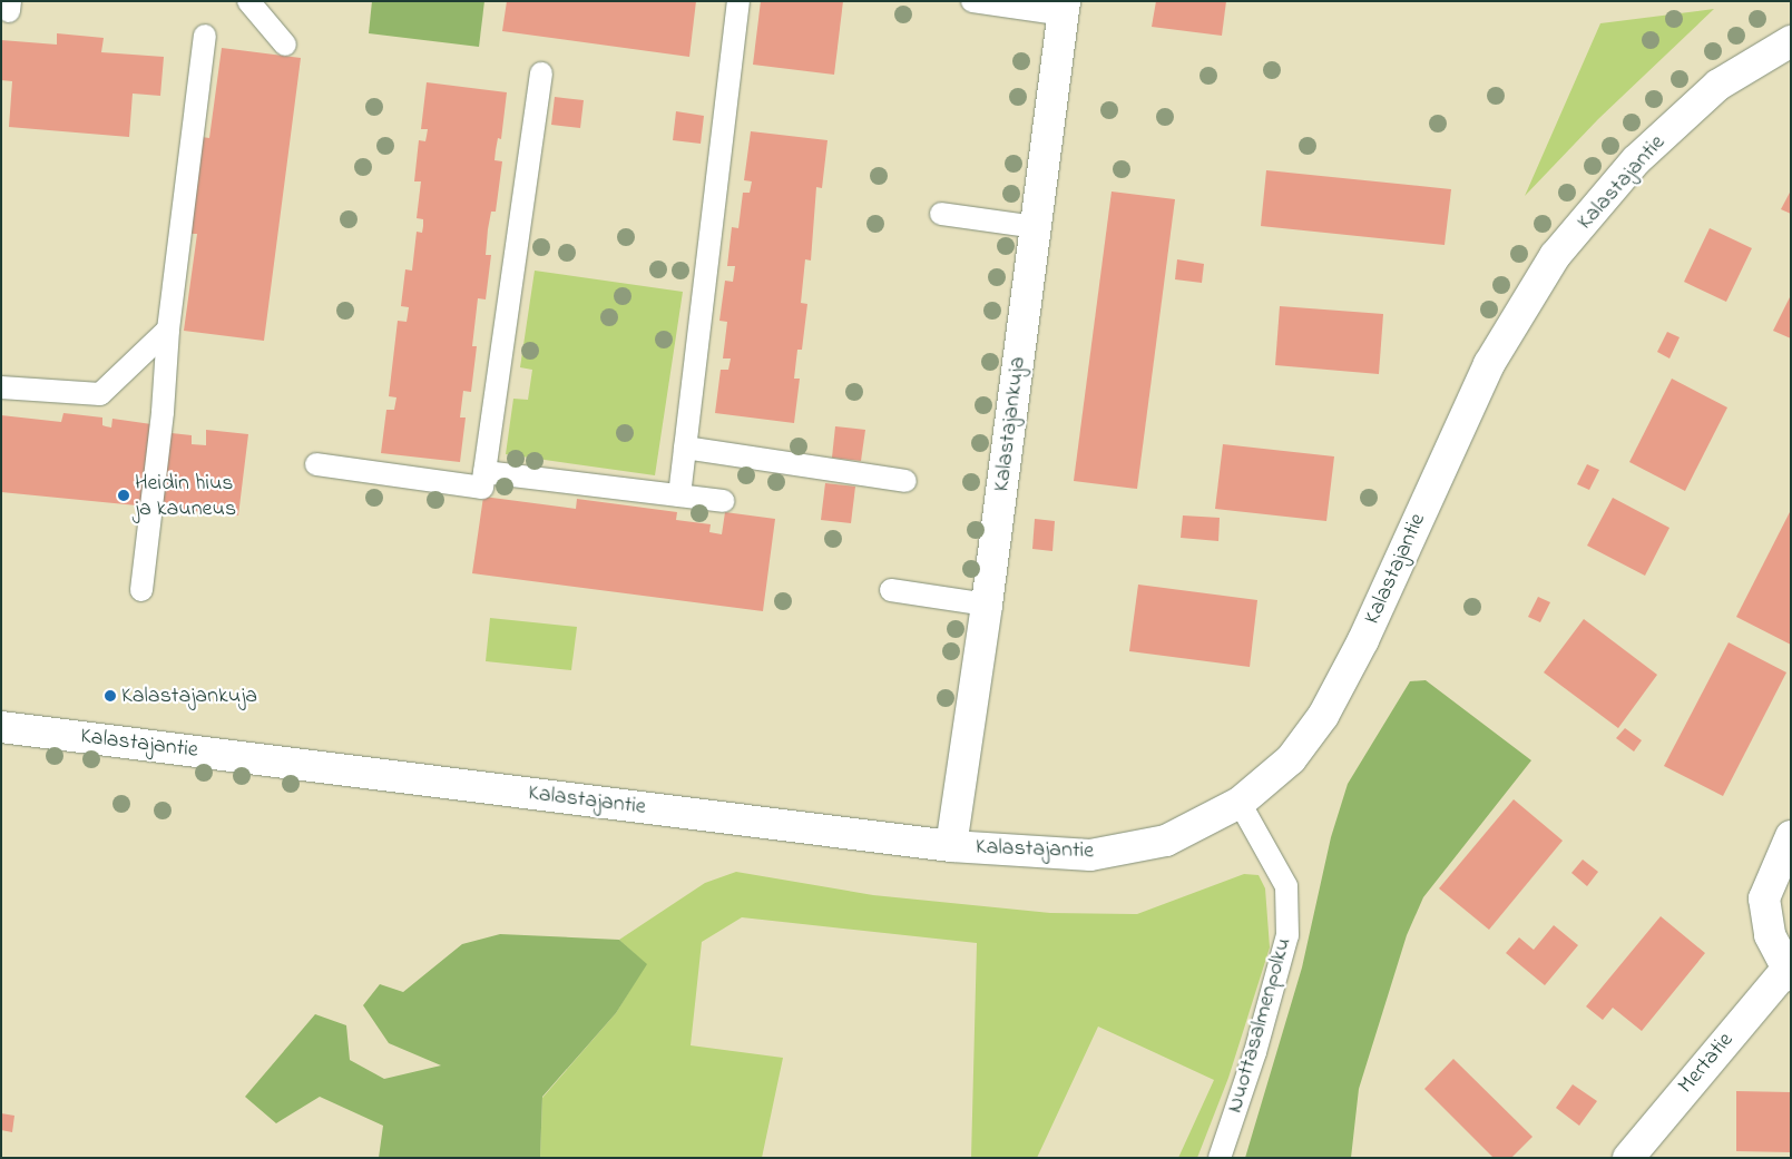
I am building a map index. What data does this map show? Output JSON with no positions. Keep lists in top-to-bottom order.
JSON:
{
  "streets": {
    "main road": ["Kalastajantie", "Kalastajankuja", "Mertatie"],
    "lane": ["Nuottasalmenpolku"]
  },
  "crossings": [
    ["Kalastajantie", "Kalastajankuja"],
    ["Kalastajantie", "Nuottasalmenpolku"]
  ],
  "places": ["Heidin hius ja kauneus", "Kalastajankuja"]
}
